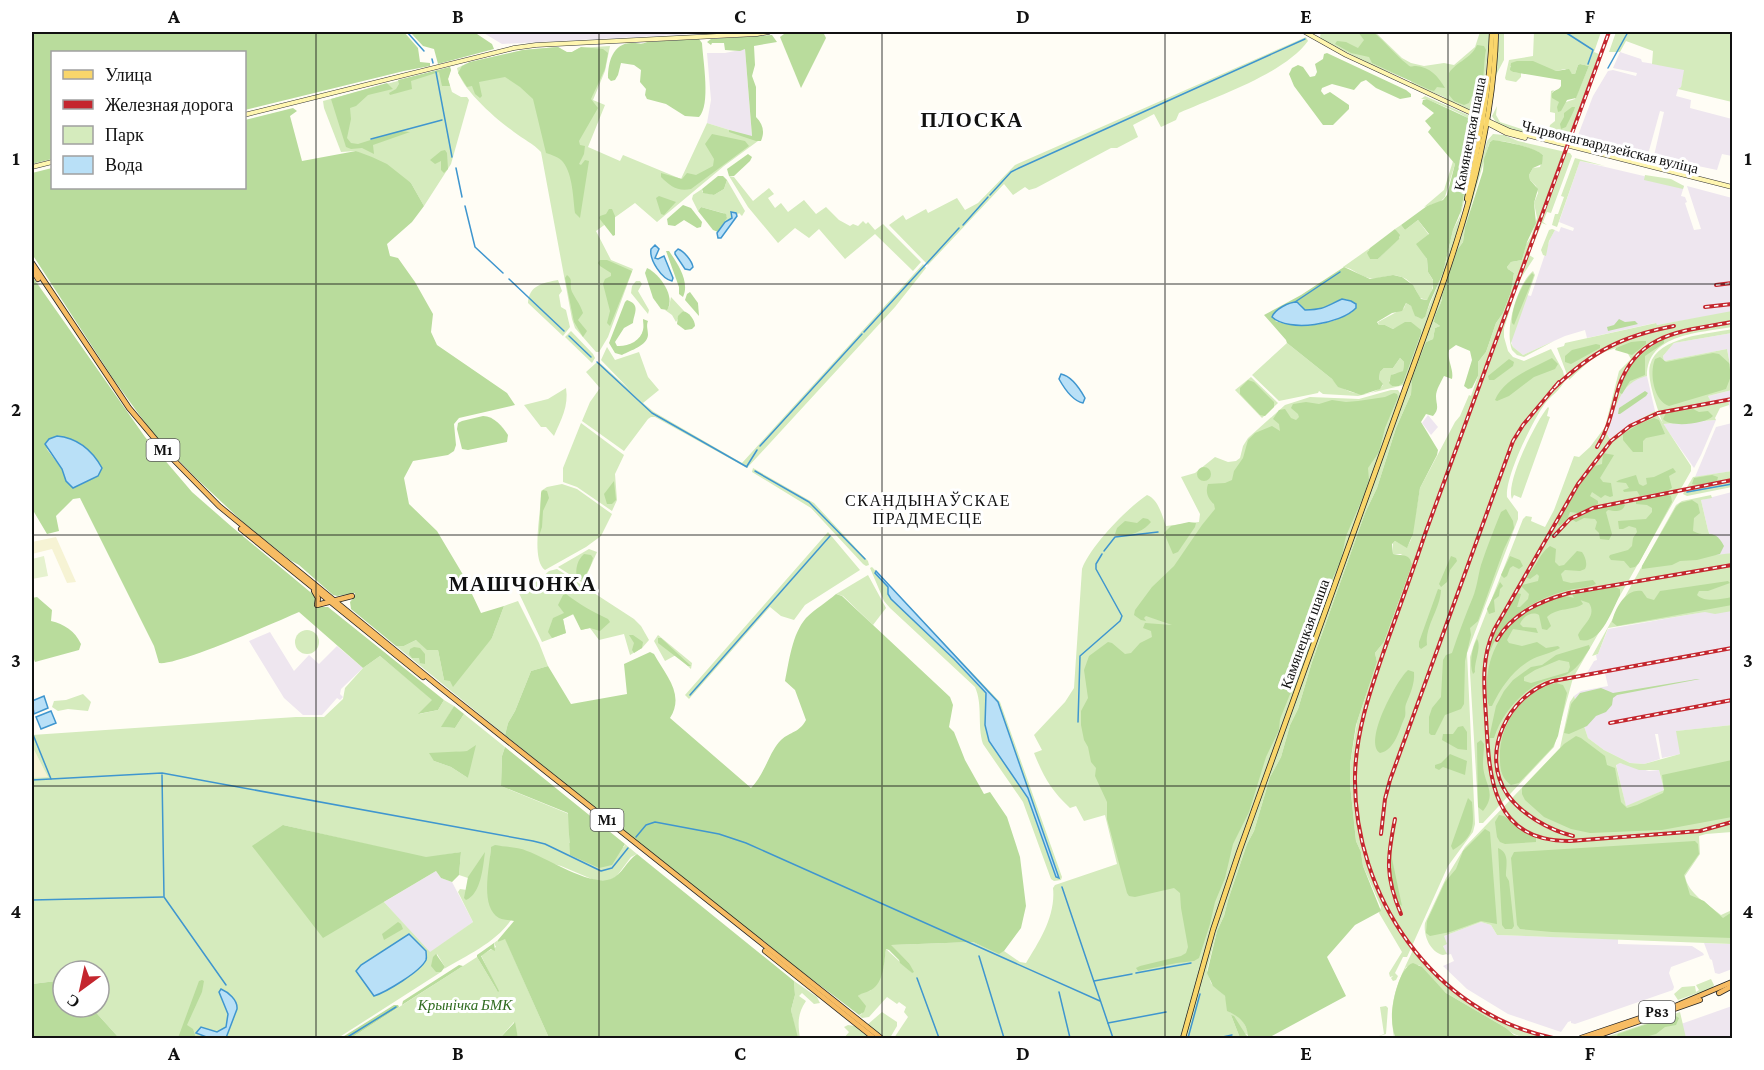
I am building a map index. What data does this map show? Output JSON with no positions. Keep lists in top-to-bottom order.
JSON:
{
  "streets": {
    "highway": ["М1", "Р83"],
    "main road": ["Камянецкая шаша", "Чырвонагвардзейская вуліца"]
  },
  "crossings": [
    ["Камянецкая шаша", "Чырвонагвардзейская вуліца"]
  ],
  "districts": ["ПЛОСКА", "СКАНДЫНАЎСКАЕ ПРАДМЕСЦЕ", "МАШЧОНКА"],
  "parks": ["Крынічка БМК"],
  "legend": [
    "Улица",
    "Железная дорога",
    "Парк",
    "Вода"
  ],
  "north": "bottom left",
  "grid": {
    "columns": [
      "A",
      "B",
      "C",
      "D",
      "E",
      "F"
    ],
    "rows": [
      "1",
      "2",
      "3",
      "4"
    ]
  }
}
